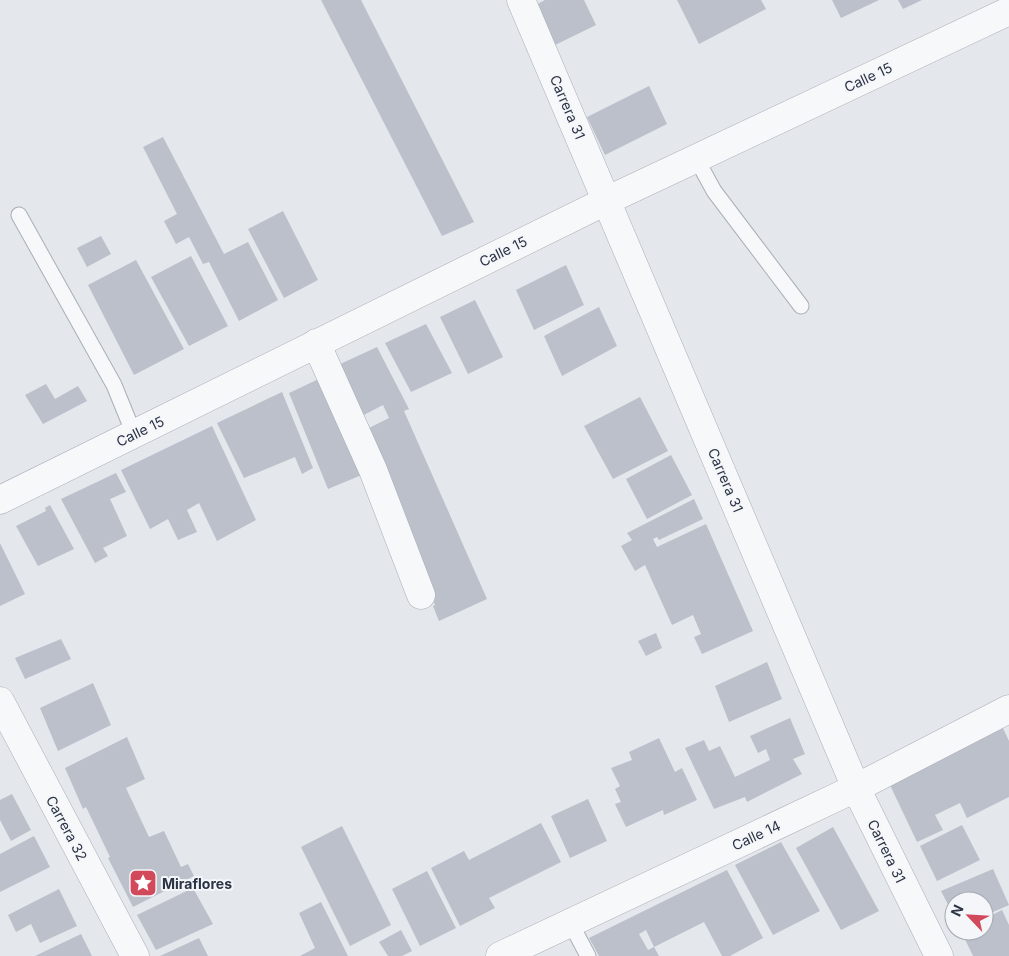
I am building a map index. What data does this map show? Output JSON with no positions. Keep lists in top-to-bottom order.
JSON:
{
  "streets": {
    "street": [
      "Calle 15",
      "Carrera 31",
      "Carrera 32",
      "Calle 14"
    ]
  },
  "crossings": [
    ["Calle 15", "Carrera 31"],
    ["Carrera 31", "Calle 14"]
  ],
  "places": {
    "place": ["Miraflores"]
  },
  "north": "top left"
}
